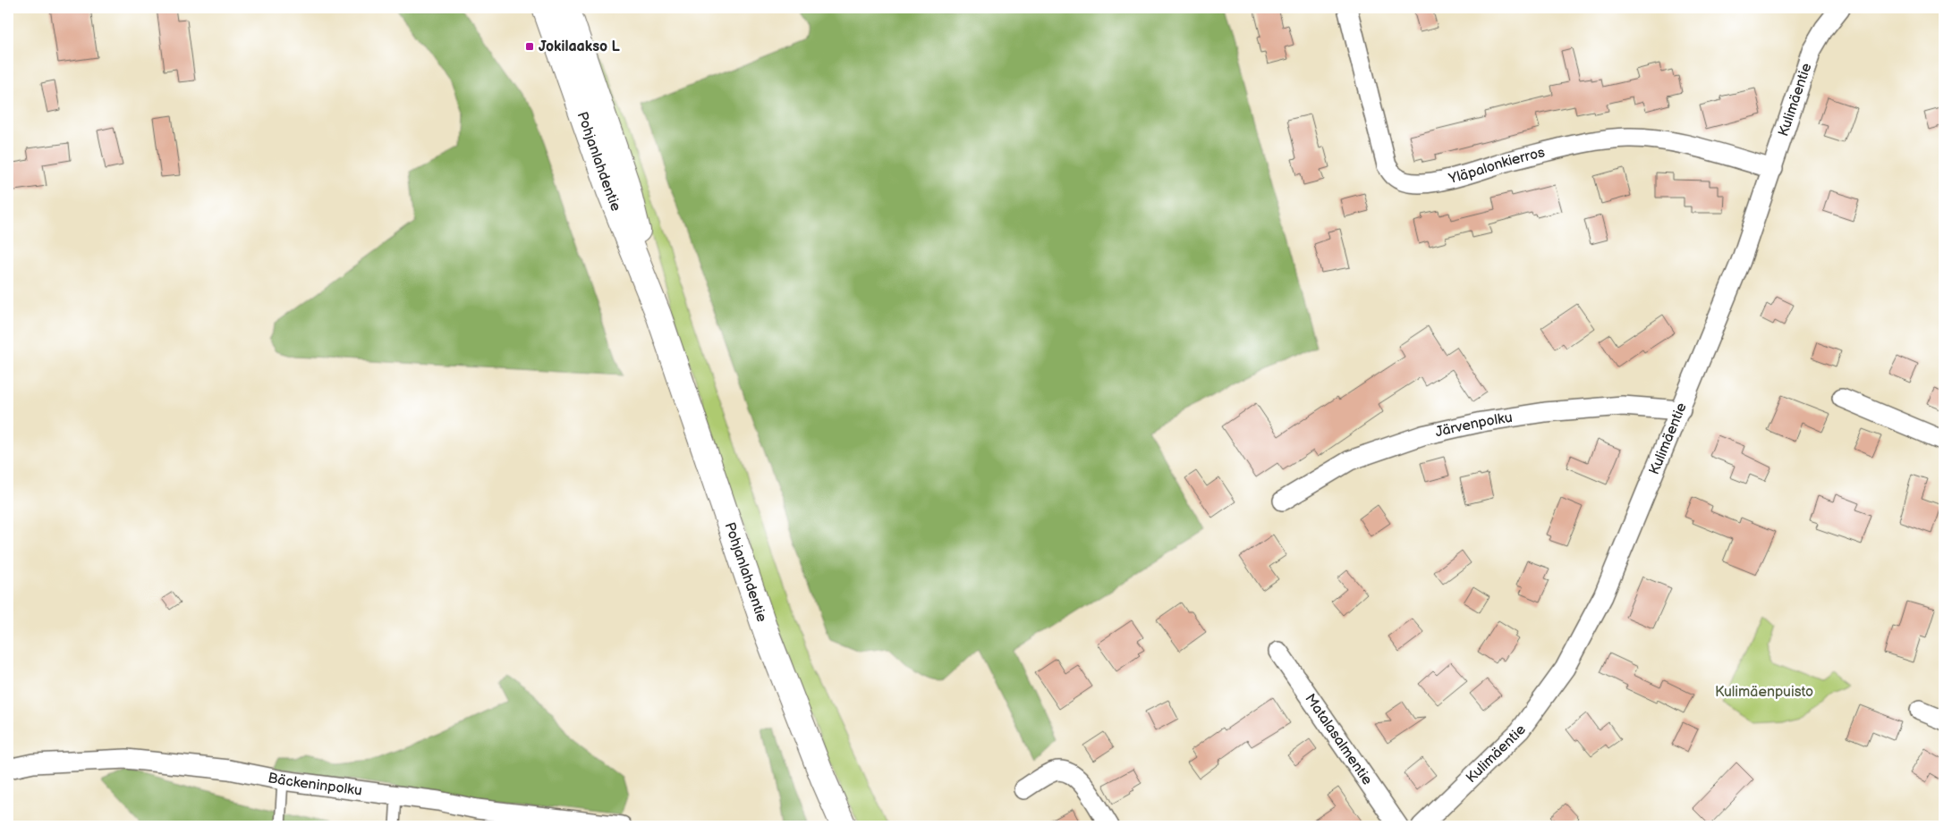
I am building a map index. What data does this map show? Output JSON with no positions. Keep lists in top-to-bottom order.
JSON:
{
  "streets": {
    "highway": ["Pohjanlahdentie"],
    "street": [
      "Kulimäentie",
      "Yläpalonkierros",
      "Järvenpolku",
      "Matalasalmentie",
      "Bäckeninpolku"
    ]
  },
  "crossings": [
    ["Kulimäentie", "Yläpalonkierros"],
    ["Kulimäentie", "Järvenpolku"]
  ],
  "parks": ["Kulimäenpuisto"],
  "places": {
    "transit": ["Jokilaakso L"]
  }
}
